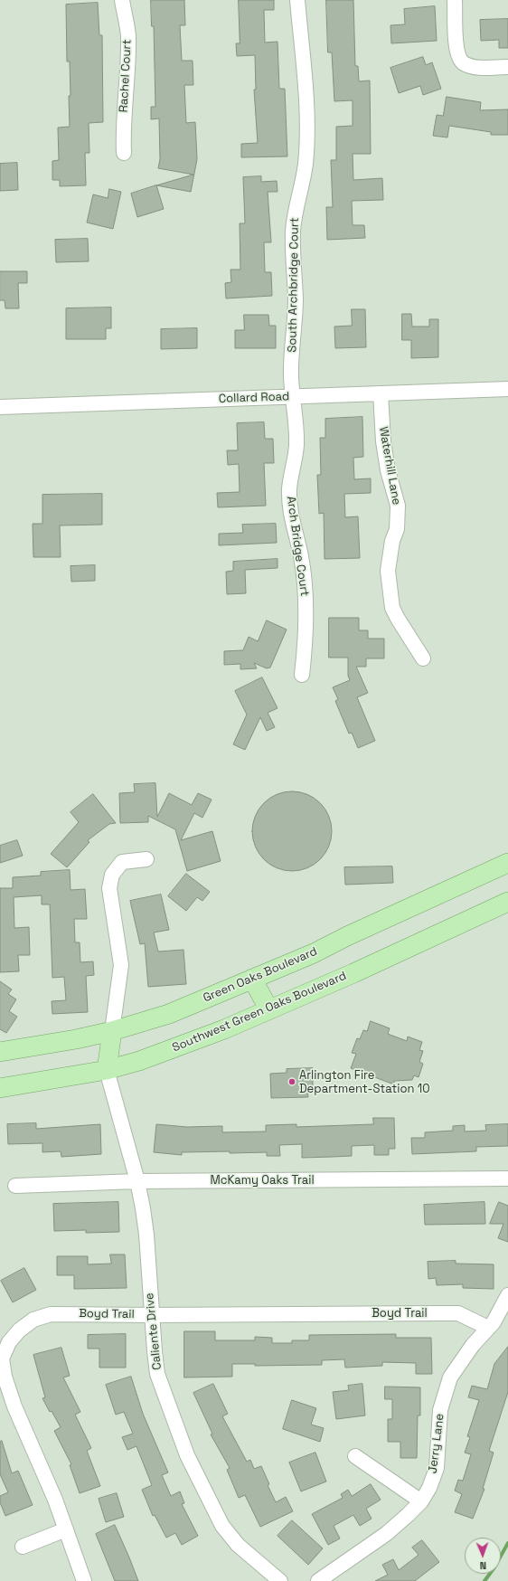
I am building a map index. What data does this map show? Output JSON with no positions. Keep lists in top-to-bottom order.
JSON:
{
  "streets": {
    "main road": ["Green Oaks Boulevard", "Southwest Green Oaks Boulevard"],
    "street": [
      "Rachel Court",
      "South Archbridge Court",
      "Collard Road",
      "Waterhill Lane",
      "Arch Bridge Court",
      "McKamy Oaks Trail",
      "Boyd Trail",
      "Caliente Drive",
      "Jerry Lane"
    ]
  },
  "crossings": [
    ["South Archbridge Court", "Collard Road"],
    ["South Archbridge Court", "Arch Bridge Court"],
    ["Collard Road", "Waterhill Lane"],
    ["Collard Road", "Arch Bridge Court"],
    ["Southwest Green Oaks Boulevard", "Caliente Drive"],
    ["McKamy Oaks Trail", "Caliente Drive"],
    ["Boyd Trail", "Caliente Drive"],
    ["Boyd Trail", "Jerry Lane"]
  ],
  "places": ["Arlington Fire Department-Station 10"],
  "north": "bottom"
}
